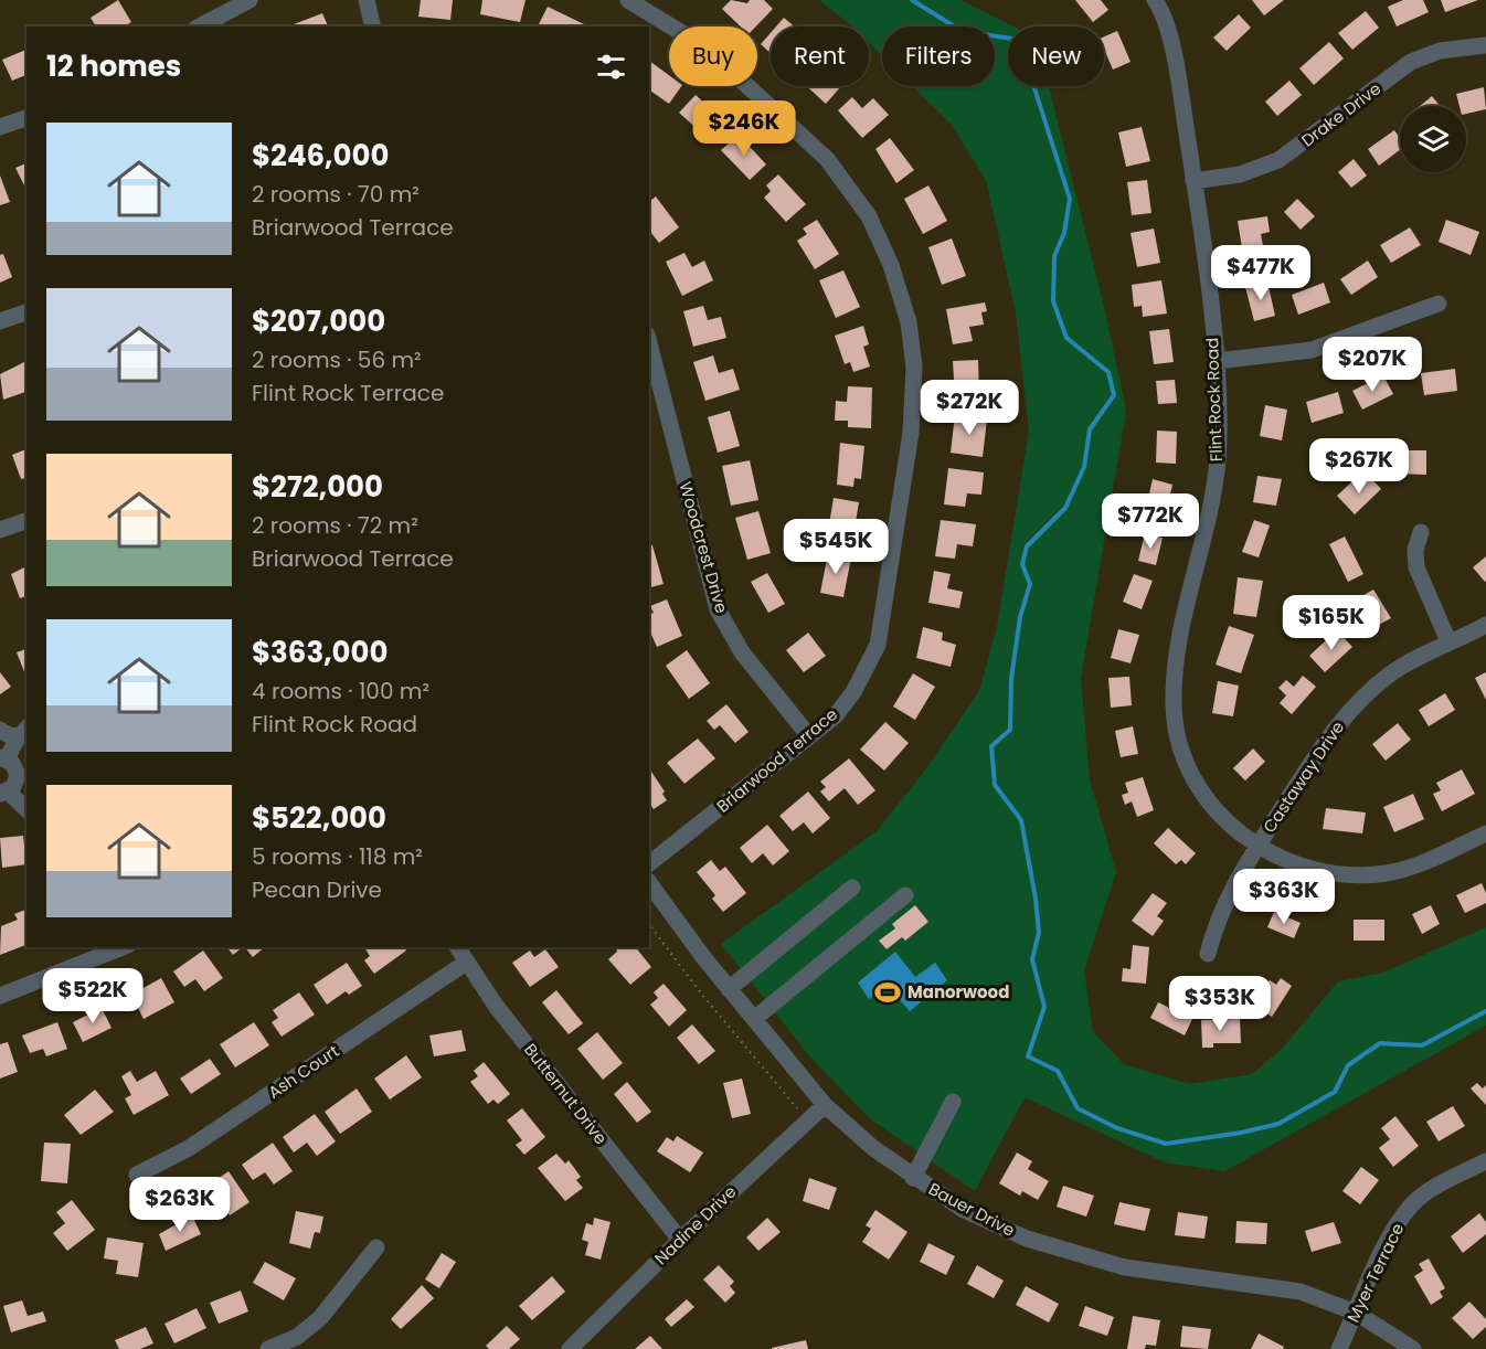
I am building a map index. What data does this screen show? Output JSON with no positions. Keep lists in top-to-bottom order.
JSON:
{
  "streets": {
    "street": [
      "Drake Drive",
      "Flint Rock Road",
      "Woodcrest Drive",
      "Briarwood Terrace",
      "Castaway Drive",
      "Ash Court",
      "Butternut Drive",
      "Bauer Drive",
      "Nadine Drive",
      "Myer Terrace"
    ]
  },
  "crossings": [
    ["Drake Drive", "Flint Rock Road"],
    ["Flint Rock Road", "Castaway Drive"],
    ["Woodcrest Drive", "Briarwood Terrace"],
    ["Ash Court", "Butternut Drive"],
    ["Butternut Drive", "Nadine Drive"],
    ["Bauer Drive", "Nadine Drive"],
    ["Bauer Drive", "Myer Terrace"]
  ],
  "places": {
    "sports": ["Manorwood"]
  },
  "page": {
    "chip": [
      "Buy",
      "Rent",
      "Filters",
      "New"
    ],
    "heading": "12 homes",
    "price": [
      "$246K",
      "$477K",
      "$207K",
      "$272K",
      "$267K",
      "$772K",
      "$545K",
      "$165K",
      "$363K",
      "$522K",
      "$353K",
      "$263K"
    ],
    "list": [
      {
        "name": "$246,000",
        "note": "2 rooms · 70 m² · Briarwood Terrace"
      },
      {
        "name": "$207,000",
        "note": "2 rooms · 56 m² · Flint Rock Terrace"
      },
      {
        "name": "$272,000",
        "note": "2 rooms · 72 m² · Briarwood Terrace"
      },
      {
        "name": "$363,000",
        "note": "4 rooms · 100 m² · Flint Rock Road"
      },
      {
        "name": "$522,000",
        "note": "5 rooms · 118 m² · Pecan Drive"
      }
    ]
  }
}
